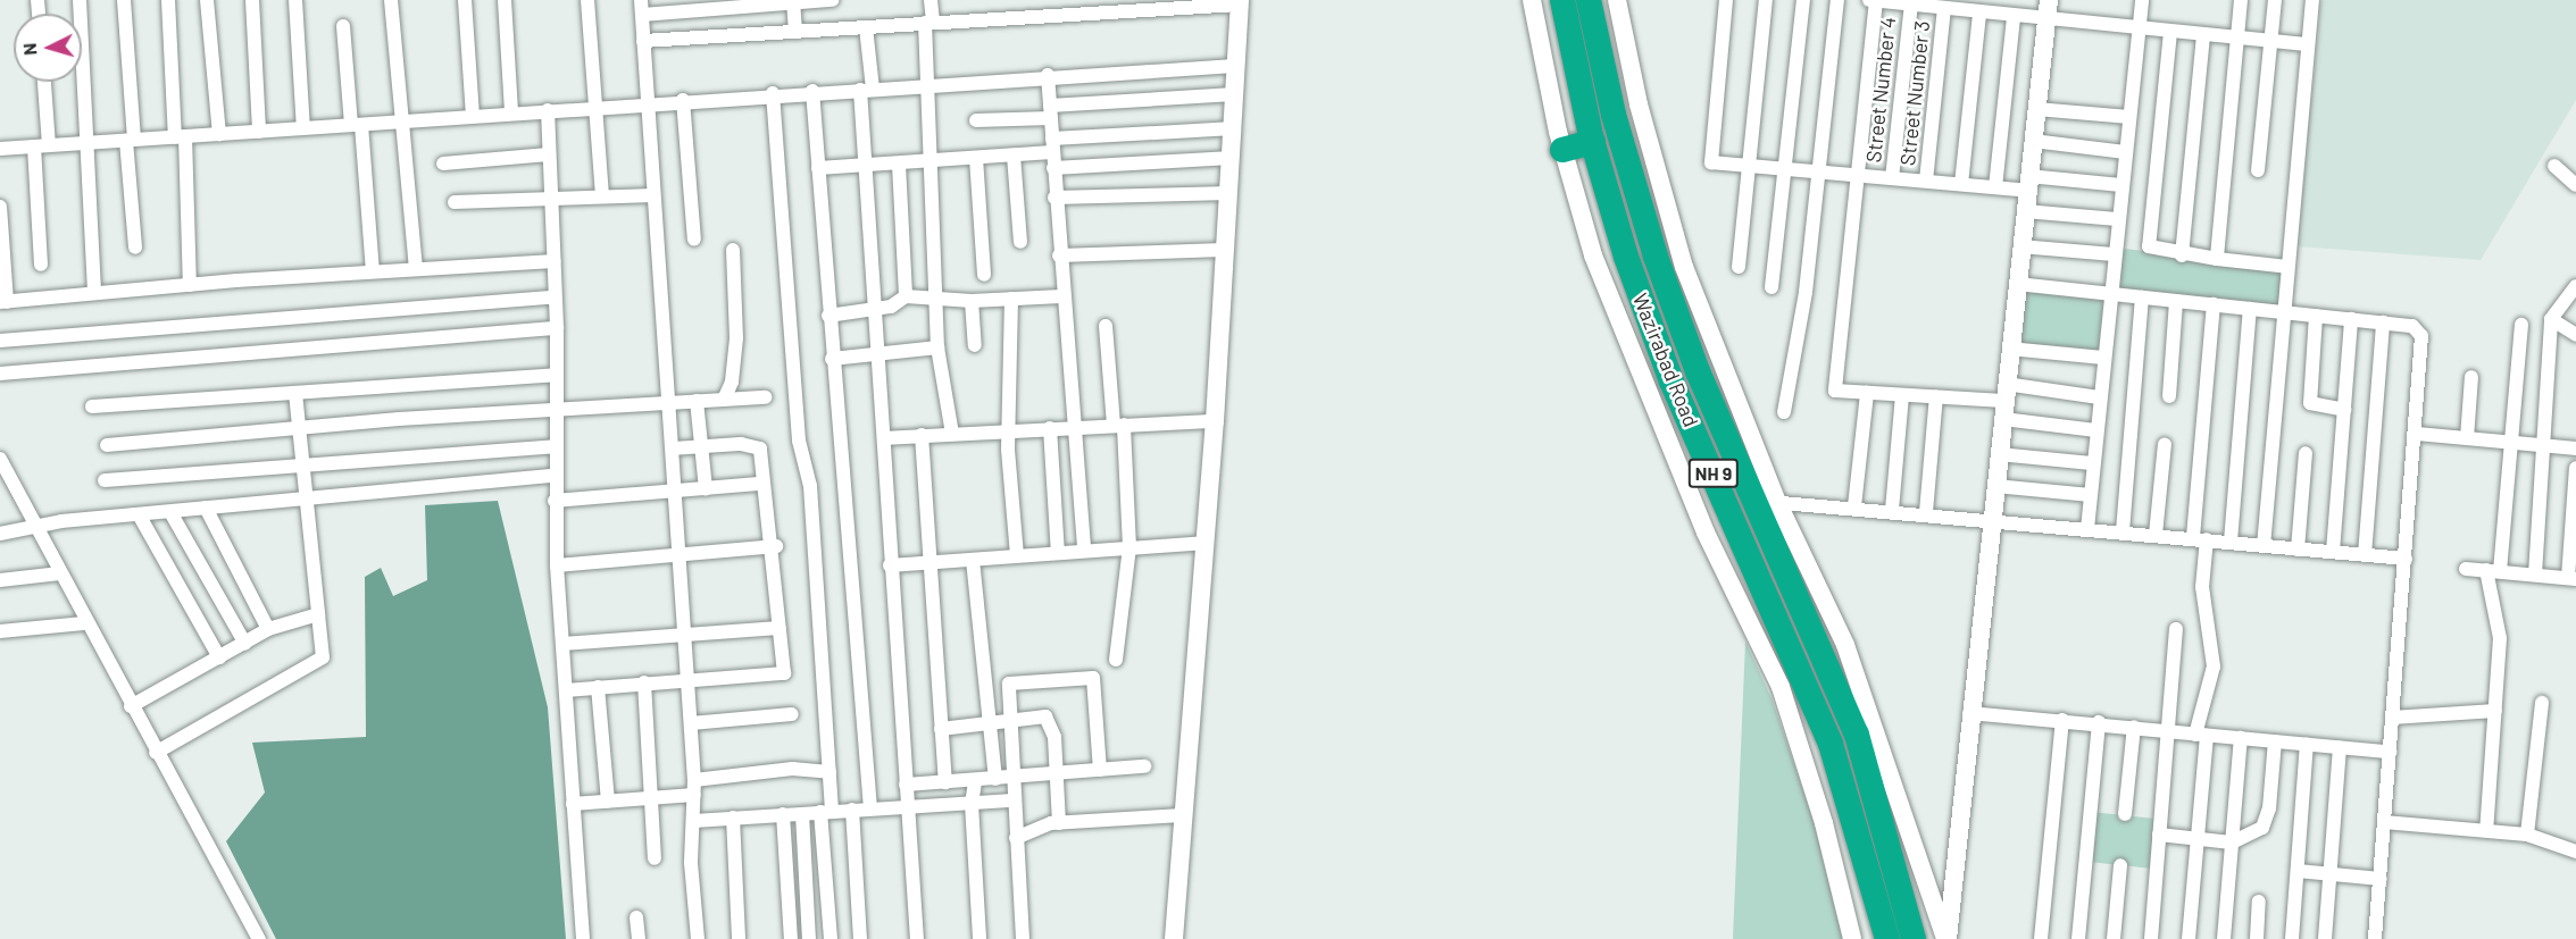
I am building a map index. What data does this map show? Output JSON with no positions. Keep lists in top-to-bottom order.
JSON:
{
  "streets": {
    "highway": ["Wazirabad Road", "NH 9"],
    "street": ["Street Number 4", "Street Number 3"]
  },
  "north": "left"
}
